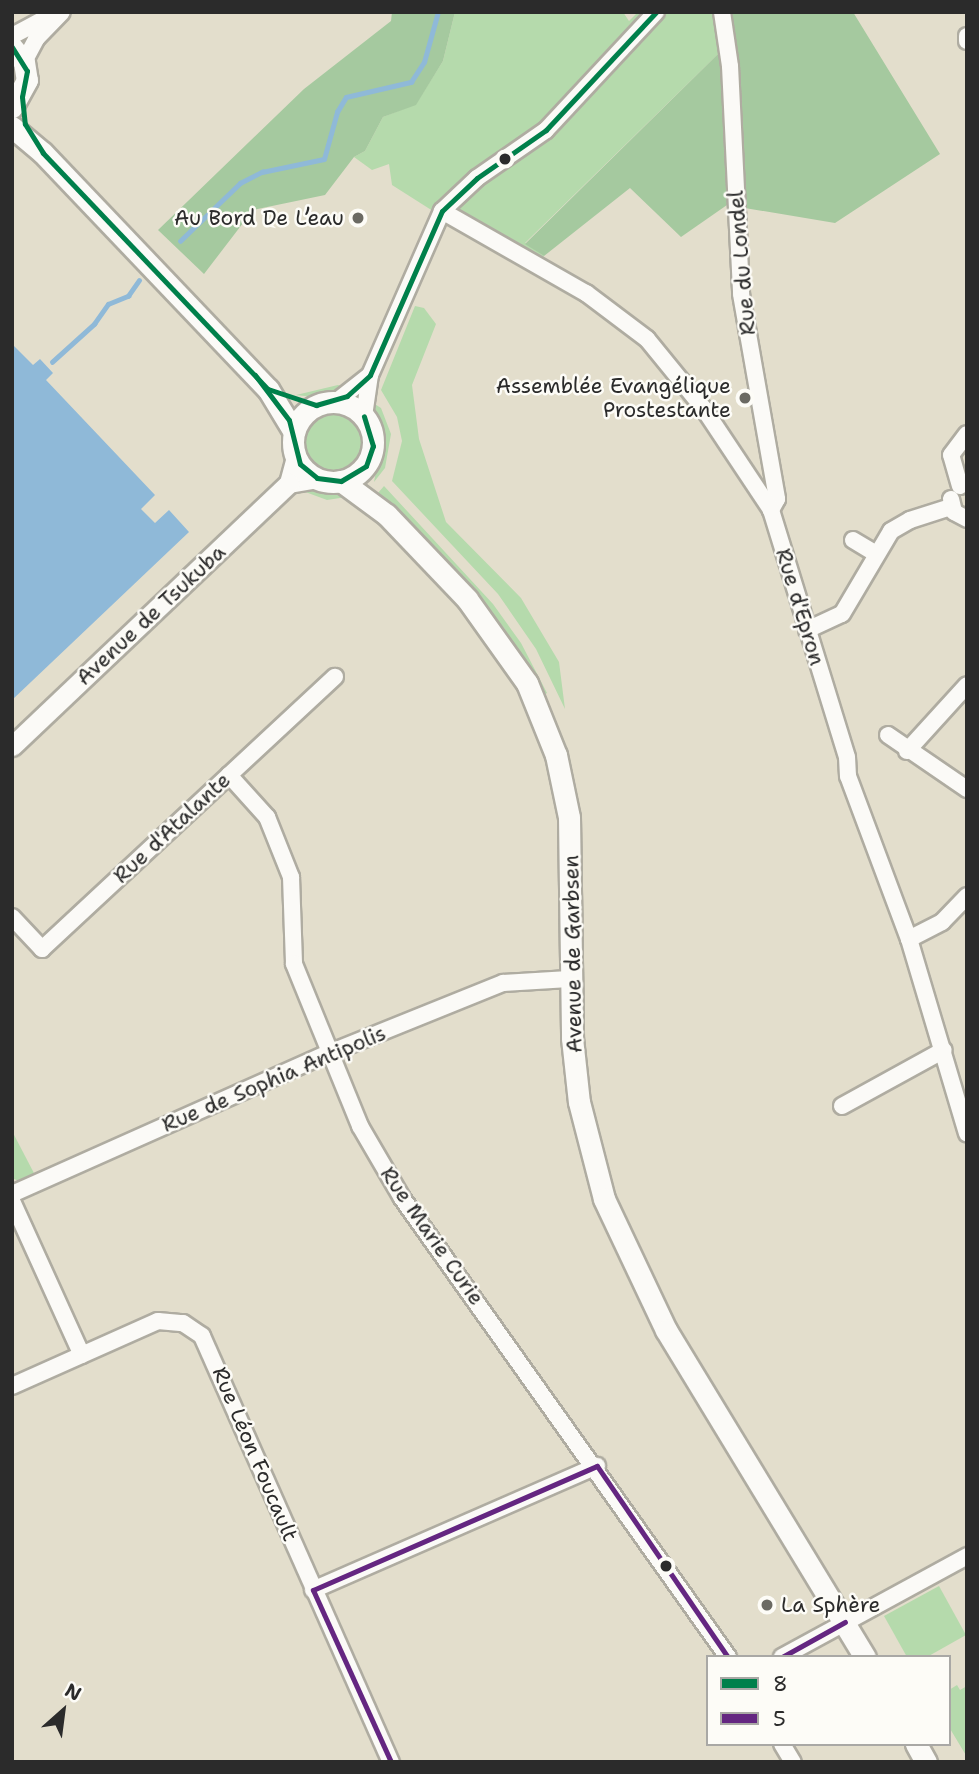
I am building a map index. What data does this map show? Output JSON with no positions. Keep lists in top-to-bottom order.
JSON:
{
  "streets": {
    "main road": ["Avenue de Garbsen"],
    "street": [
      "Rue du Londel",
      "Rue d'Epron",
      "Avenue de Tsukuba",
      "Rue d'Atalante",
      "Rue de Sophia Antipolis",
      "Rue Marie Curie",
      "Rue Léon Foucault"
    ]
  },
  "crossings": [
    ["Rue du Londel", "Rue d'Epron"],
    ["Rue d'Atalante", "Rue Marie Curie"],
    ["Avenue de Garbsen", "Rue de Sophia Antipolis"],
    ["Rue de Sophia Antipolis", "Rue Marie Curie"]
  ],
  "places": ["Au Bord De L’eau", "Assemblée Evangélique Prostestante", "La Sphère"],
  "lines": ["transit line 8", "transit line 5"],
  "legend": ["8", "5"],
  "north": "top right"
}
